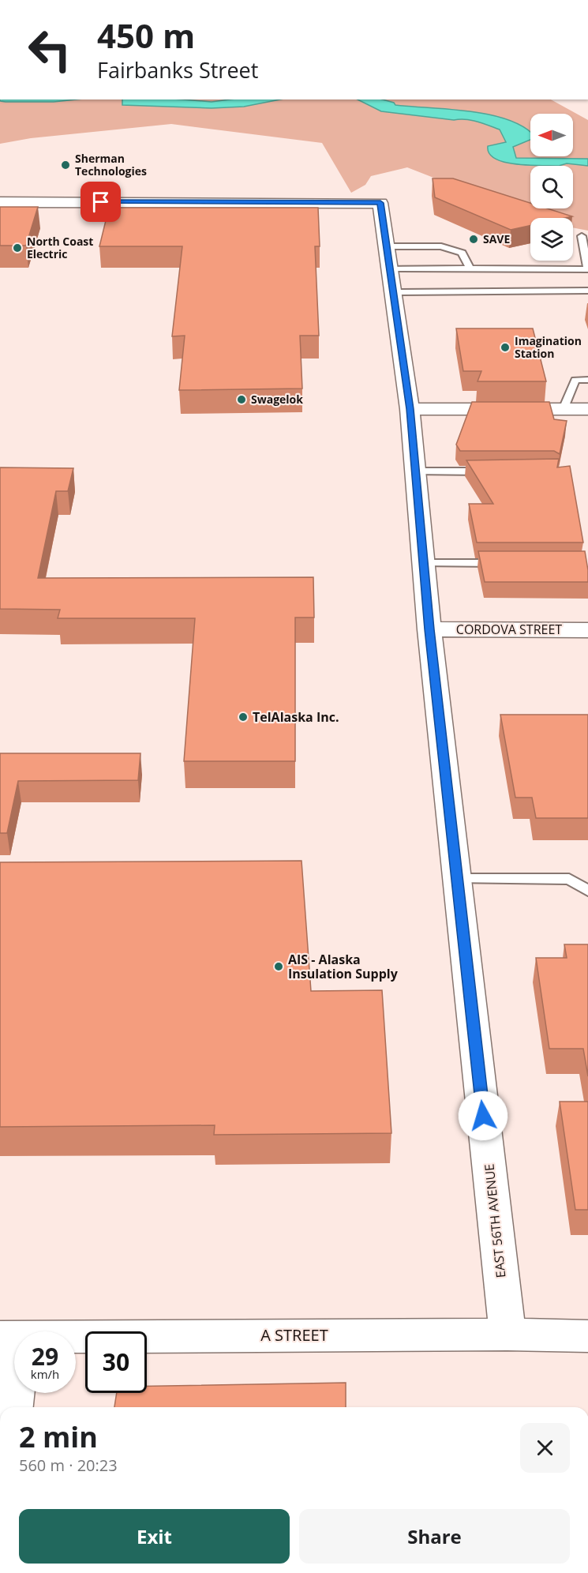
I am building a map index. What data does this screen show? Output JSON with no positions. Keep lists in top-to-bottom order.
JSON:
{
  "streets": {
    "street": ["CORDOVA STREET", "EAST 56TH AVENUE", "A STREET"]
  },
  "crossings": [
    ["CORDOVA STREET", "EAST 56TH AVENUE"],
    ["EAST 56TH AVENUE", "A STREET"]
  ],
  "places": [
    "Sherman Technologies",
    "SAVE",
    "North Coast Electric",
    "Imagination Station",
    "Swagelok",
    "TelAlaska Inc.",
    "AIS - Alaska Insulation Supply"
  ],
  "north": "left",
  "page": {
    "turn": ["450 m", "Fairbanks Street"],
    "speed": "29 km/h",
    "limit": "30",
    "heading": ["2 min", "560 m · 20:23"],
    "buttons": ["Exit", "Share"]
  }
}
